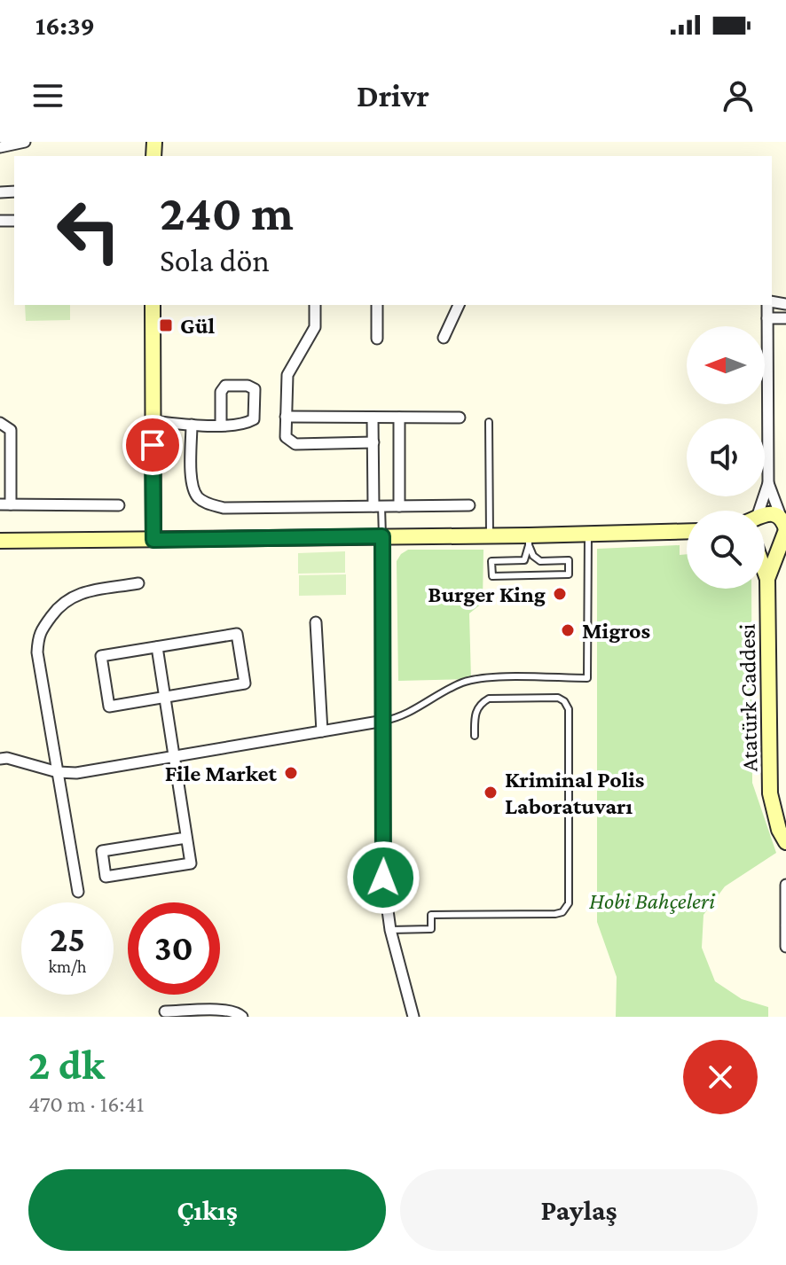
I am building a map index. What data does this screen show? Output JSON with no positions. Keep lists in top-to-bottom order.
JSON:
{
  "streets": {
    "street": ["Atatürk Caddesi"]
  },
  "parks": ["Hobi Bahçeleri"],
  "places": {
    "transit": ["Gül"],
    "other": [
      "Burger King",
      "Migros",
      "File Market",
      "Kriminal Polis Laboratuvarı"
    ]
  },
  "north": "left",
  "page": {
    "status": "16:39",
    "header": "Drivr",
    "turn": ["240 m", "Sola dön"],
    "speed": "25 km/h",
    "limit": "30",
    "heading": ["2 dk", "470 m · 16:41"],
    "buttons": ["Çıkış", "Paylaş"]
  }
}
